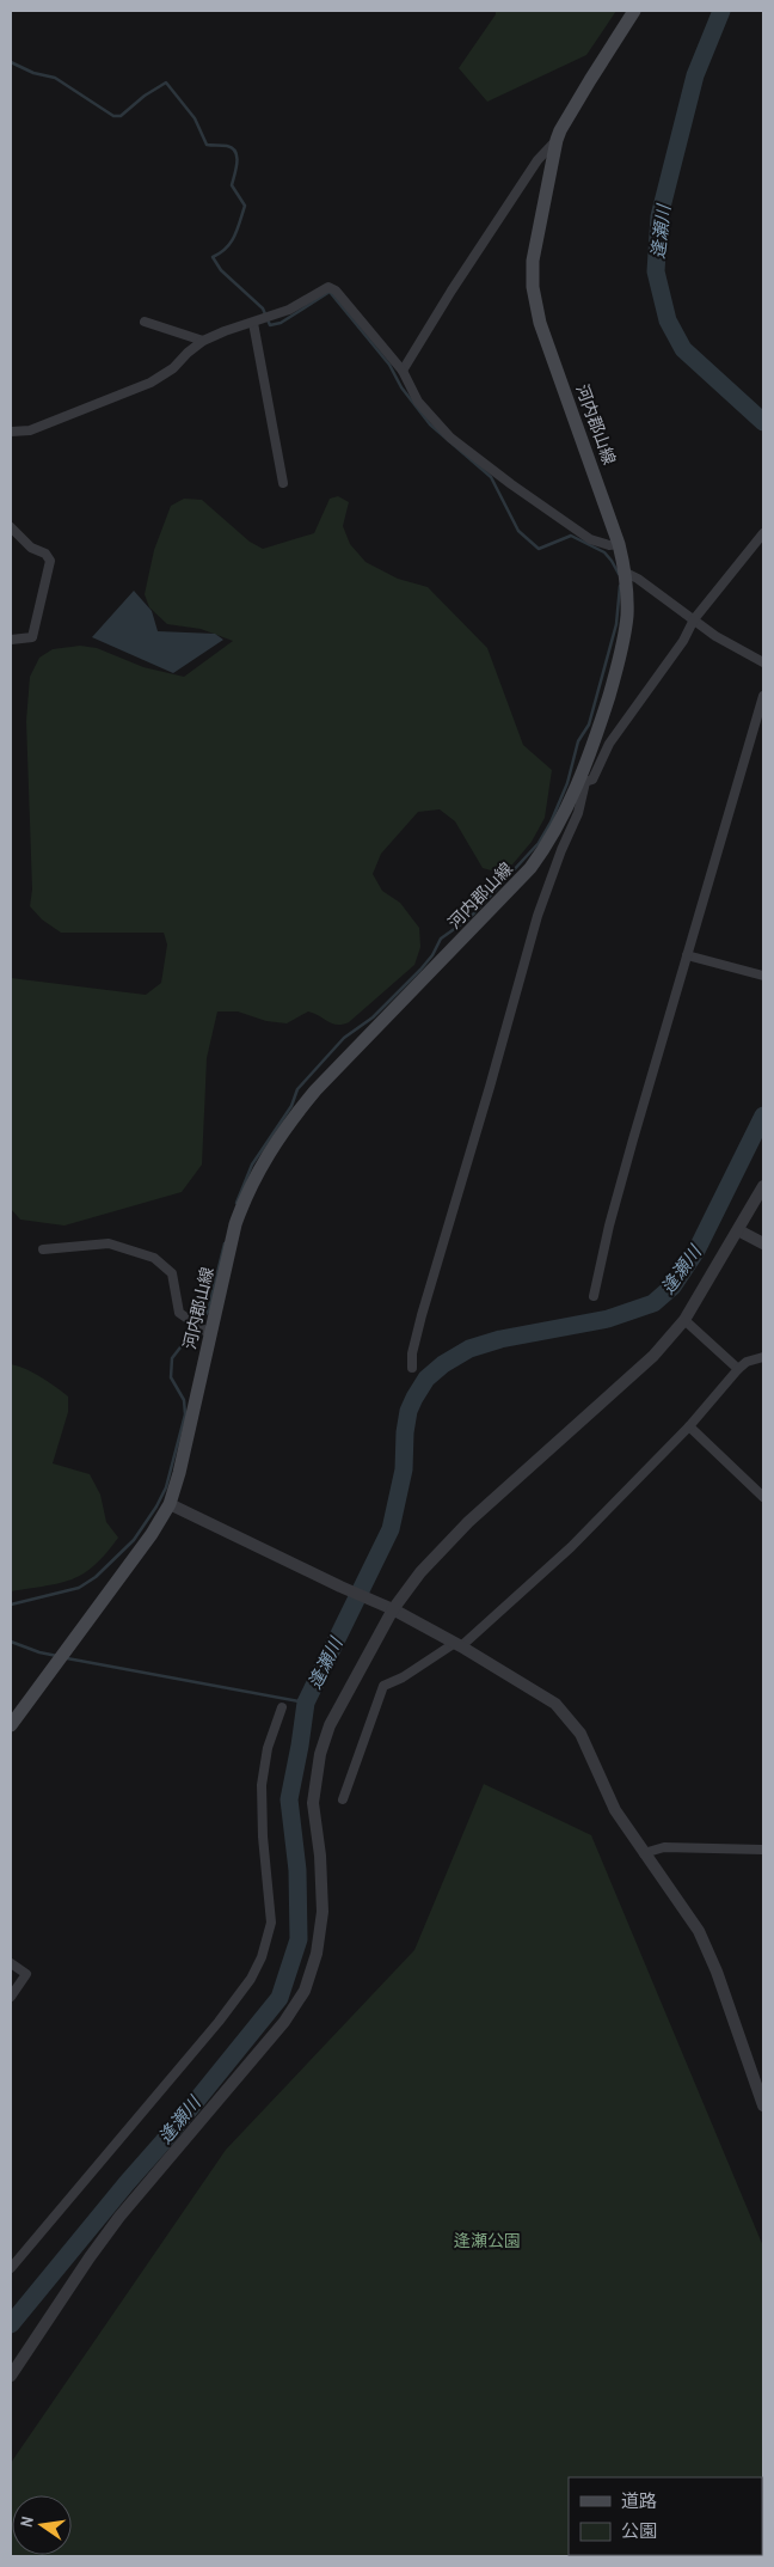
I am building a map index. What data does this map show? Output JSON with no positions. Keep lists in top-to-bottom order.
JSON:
{
  "streets": {
    "main road": ["河内郡山線"]
  },
  "water": ["逢瀬川"],
  "parks": ["逢瀬公園"],
  "legend": ["道路", "公園"],
  "north": "left"
}
